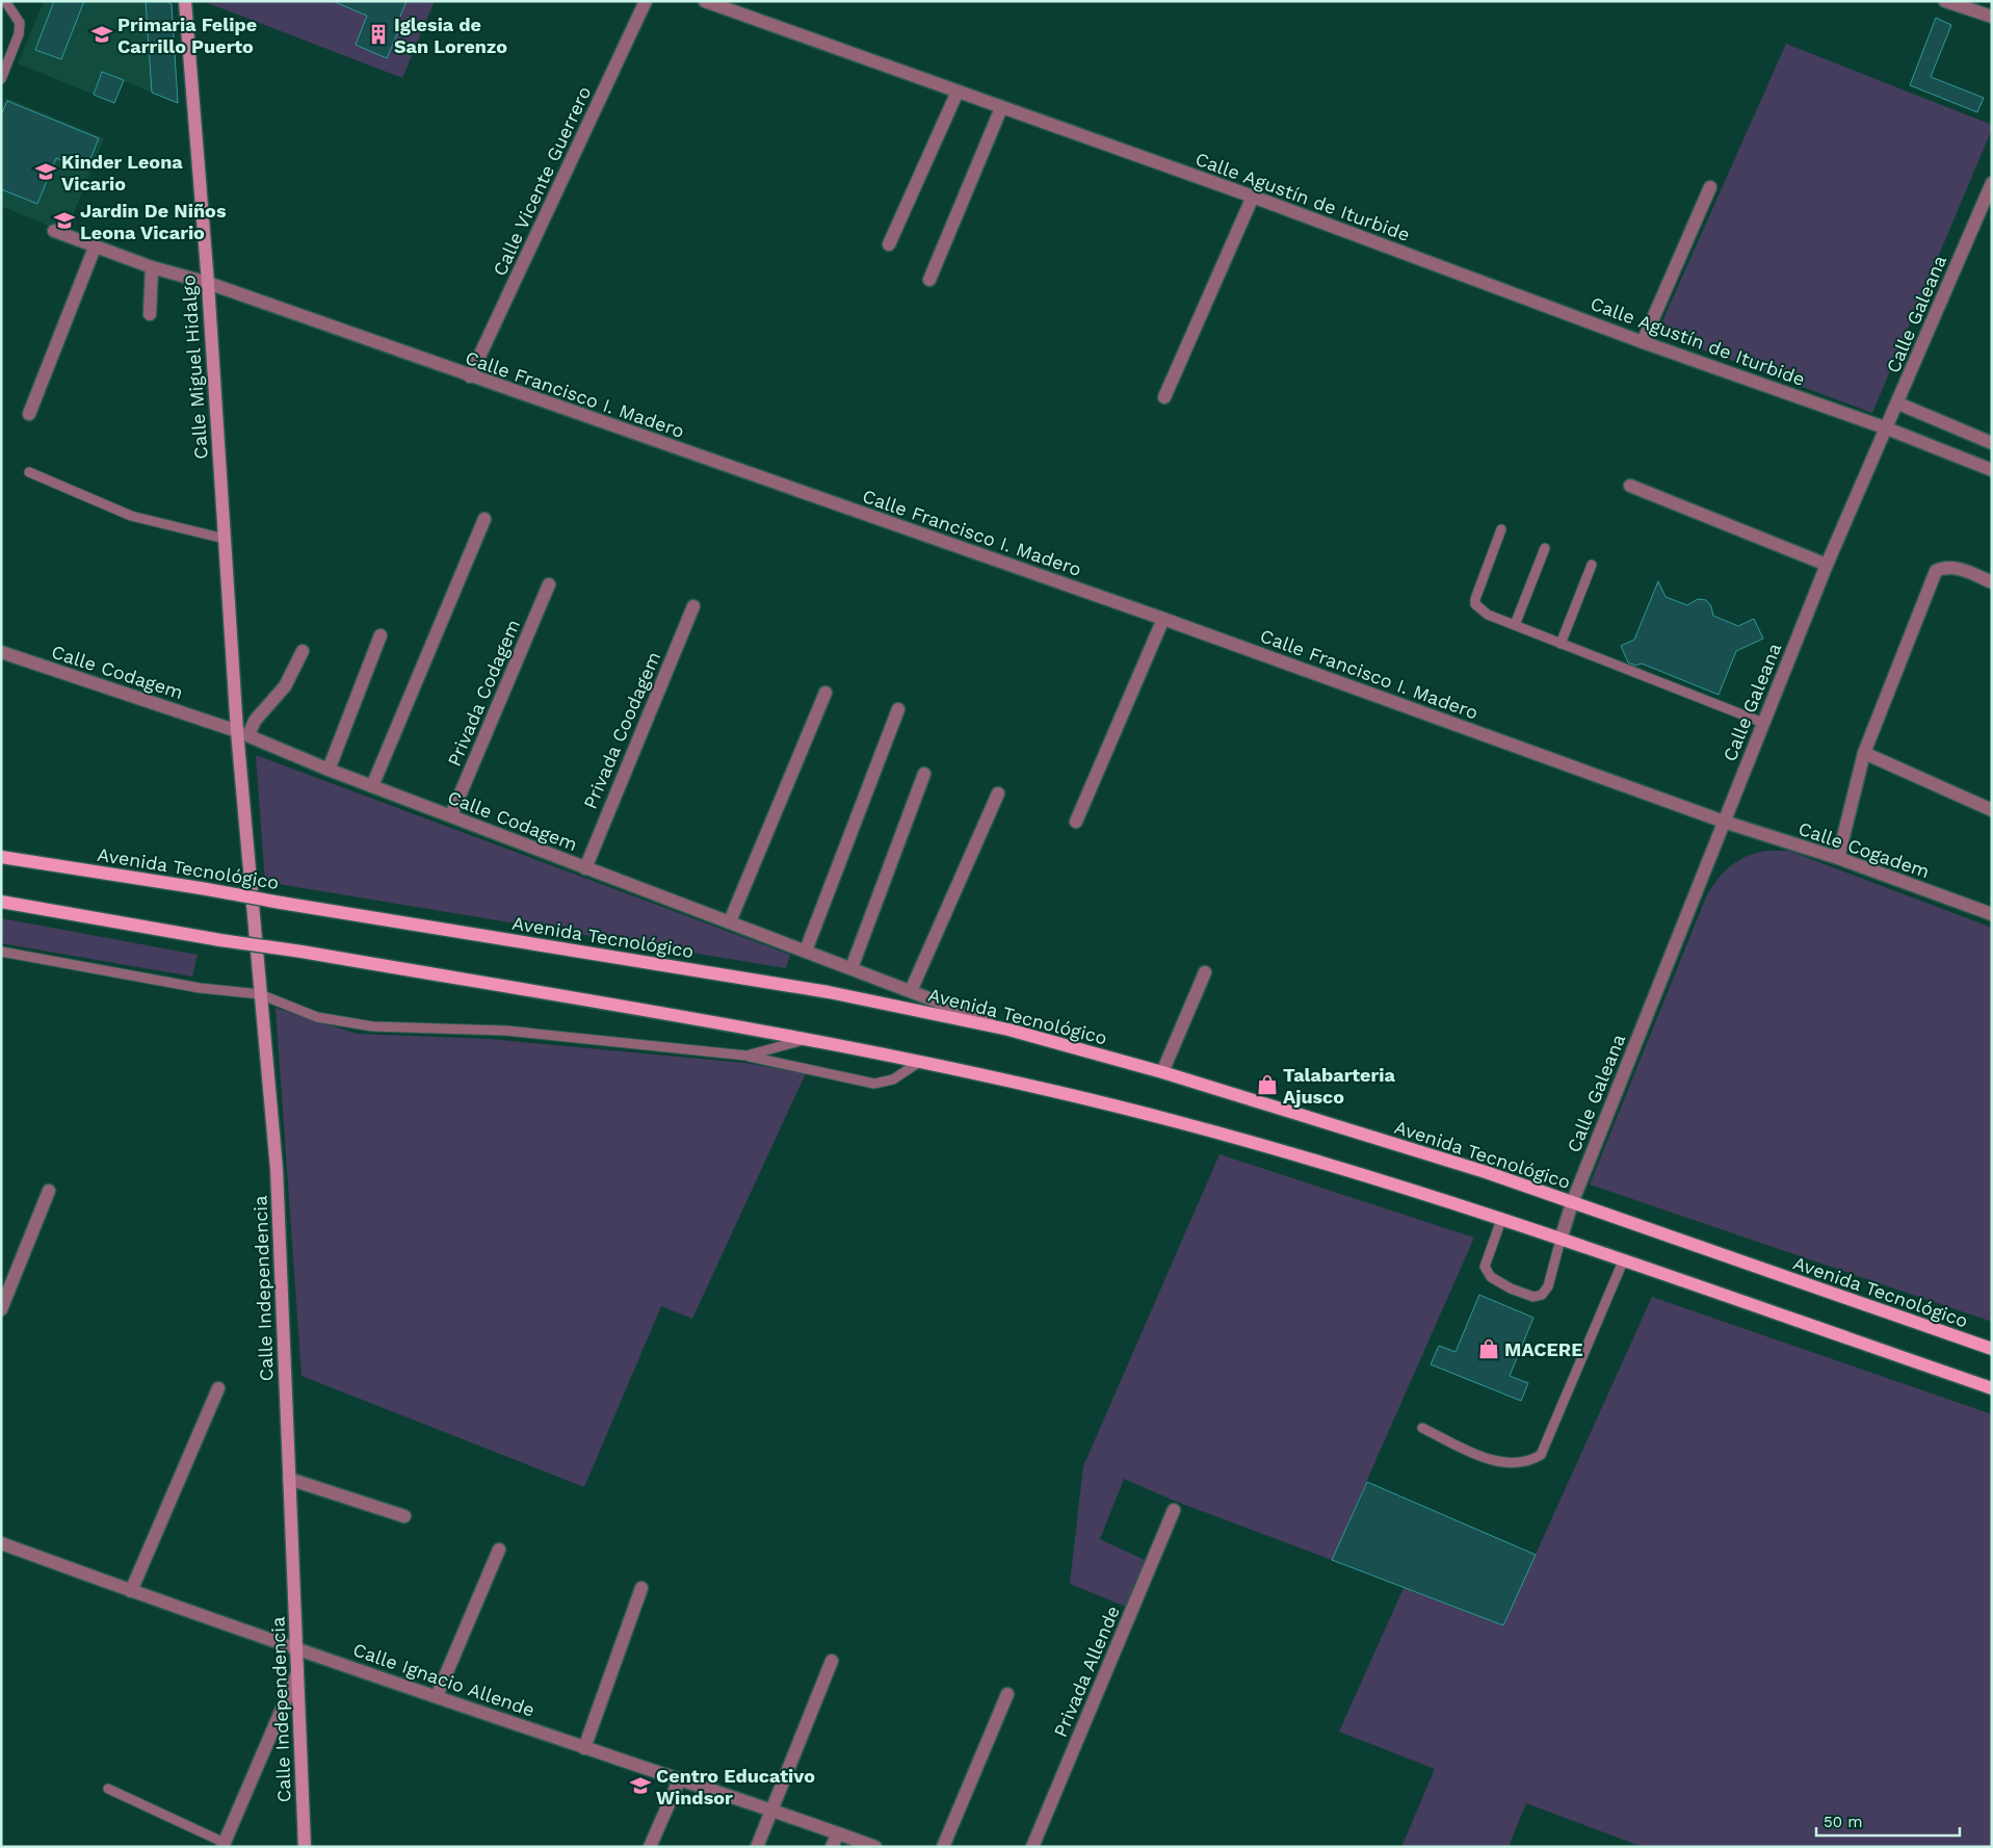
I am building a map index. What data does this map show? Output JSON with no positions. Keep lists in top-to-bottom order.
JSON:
{
  "streets": {
    "main road": ["Avenida Tecnológico"],
    "street": [
      "Calle Vicente Guerrero",
      "Calle Agustín de Iturbide",
      "Calle Galeana",
      "Calle Miguel Hidalgo",
      "Calle Francisco I. Madero",
      "Calle Codagem",
      "Privada Codagem",
      "Privada Coodagem",
      "Calle Cogadem",
      "Calle Independencia",
      "Privada Allende",
      "Calle Ignacio Allende"
    ]
  },
  "crossings": [
    ["Calle Vicente Guerrero", "Calle Francisco I. Madero"],
    ["Calle Agustín de Iturbide", "Calle Galeana"],
    ["Calle Galeana", "Calle Francisco I. Madero"],
    ["Calle Galeana", "Calle Cogadem"],
    ["Calle Galeana", "Avenida Tecnológico"],
    ["Calle Miguel Hidalgo", "Calle Francisco I. Madero"],
    ["Calle Miguel Hidalgo", "Calle Codagem"],
    ["Calle Miguel Hidalgo", "Calle Independencia"],
    ["Calle Francisco I. Madero", "Calle Cogadem"],
    ["Calle Codagem", "Privada Codagem"],
    ["Calle Codagem", "Privada Coodagem"],
    ["Calle Codagem", "Avenida Tecnológico"],
    ["Calle Codagem", "Calle Independencia"],
    ["Calle Independencia", "Calle Ignacio Allende"]
  ],
  "places": {
    "school or university": [
      "Primaria Felipe Carrillo Puerto",
      "Kinder Leona Vicario",
      "Jardin De Niños Leona Vicario",
      "Centro Educativo Windsor"
    ],
    "building": ["Iglesia de San Lorenzo"],
    "shop": ["Talabarteria Ajusco", "MACERE"]
  },
  "scale_bar": "50 m"
}
